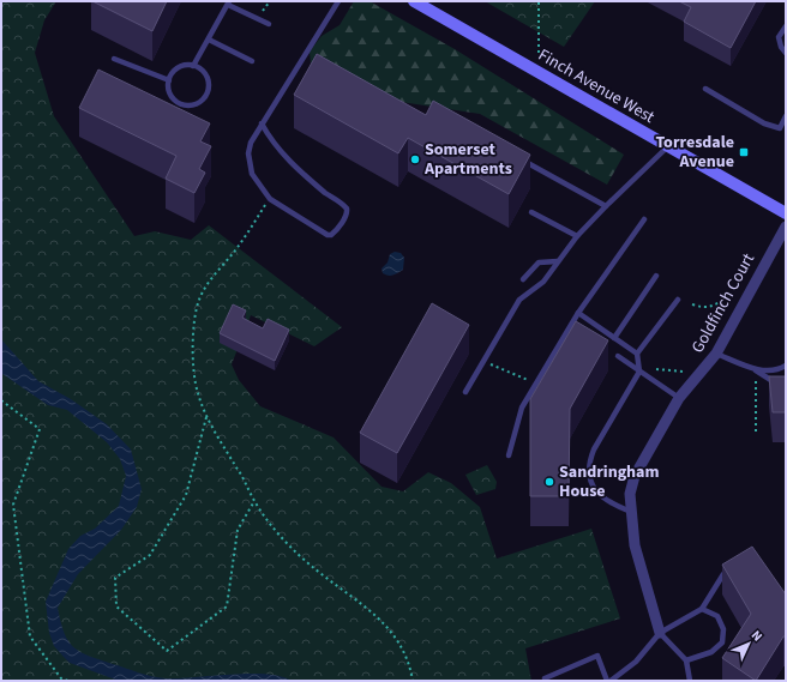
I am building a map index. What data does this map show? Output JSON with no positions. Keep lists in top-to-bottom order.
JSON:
{
  "streets": {
    "main road": ["Finch Avenue West"],
    "street": ["Goldfinch Court"]
  },
  "places": {
    "transit": ["Torresdale Avenue"],
    "other": ["Somerset Apartments", "Sandringham House"]
  },
  "north": "top right"
}
